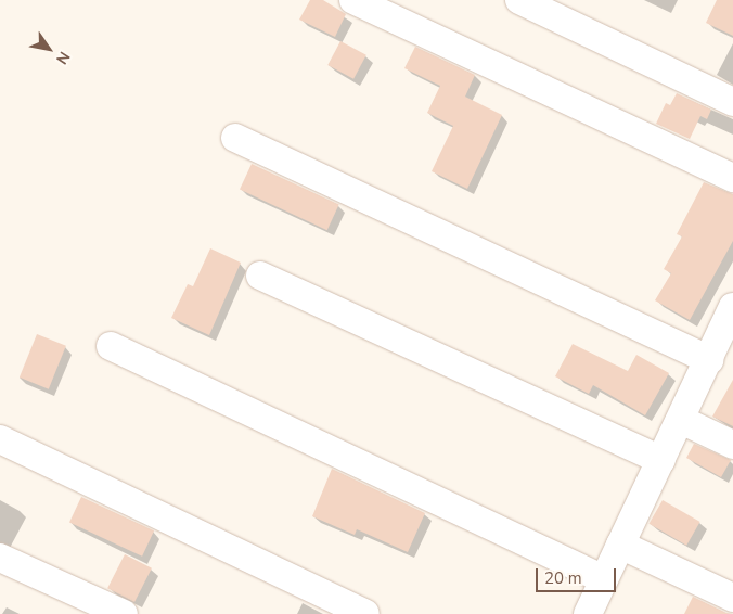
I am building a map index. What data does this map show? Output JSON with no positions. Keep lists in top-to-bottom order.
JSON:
{
  "scale_bar": "20 m",
  "north": "bottom right"
}
